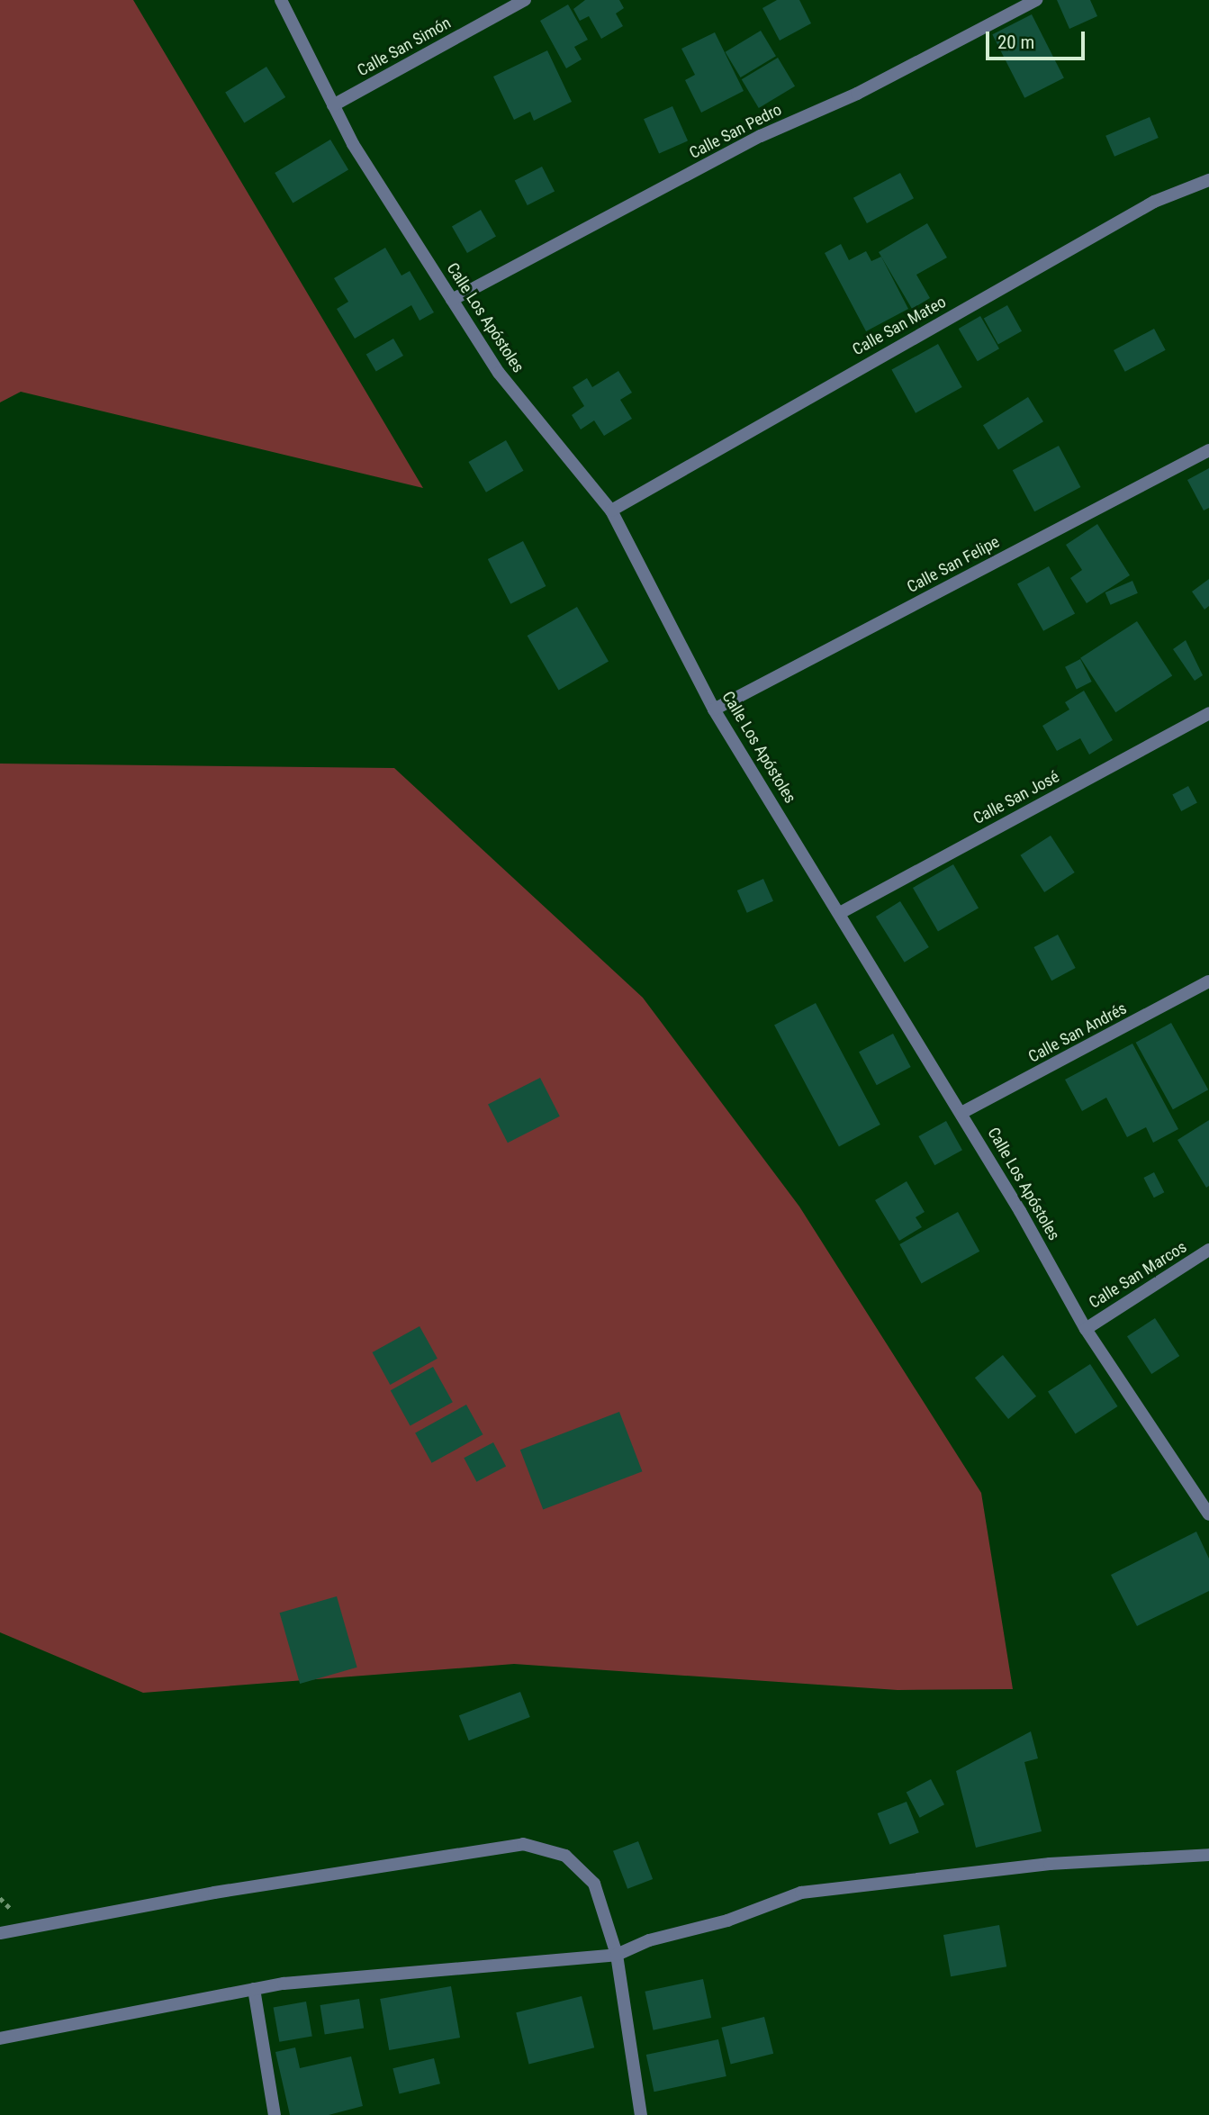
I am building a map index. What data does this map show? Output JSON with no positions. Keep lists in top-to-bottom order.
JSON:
{
  "streets": {
    "street": [
      "Calle San Simón",
      "Calle San Pedro",
      "Calle Los Apóstoles",
      "Calle San Mateo",
      "Calle San Felipe",
      "Calle San José",
      "Calle San Andrés",
      "Calle San Marcos"
    ]
  },
  "crossings": [
    ["Calle San Simón", "Calle Los Apóstoles"],
    ["Calle San Pedro", "Calle Los Apóstoles"],
    ["Calle Los Apóstoles", "Calle San Mateo"],
    ["Calle Los Apóstoles", "Calle San Felipe"],
    ["Calle Los Apóstoles", "Calle San José"],
    ["Calle Los Apóstoles", "Calle San Andrés"],
    ["Calle Los Apóstoles", "Calle San Marcos"]
  ],
  "scale_bar": "20 m"
}
